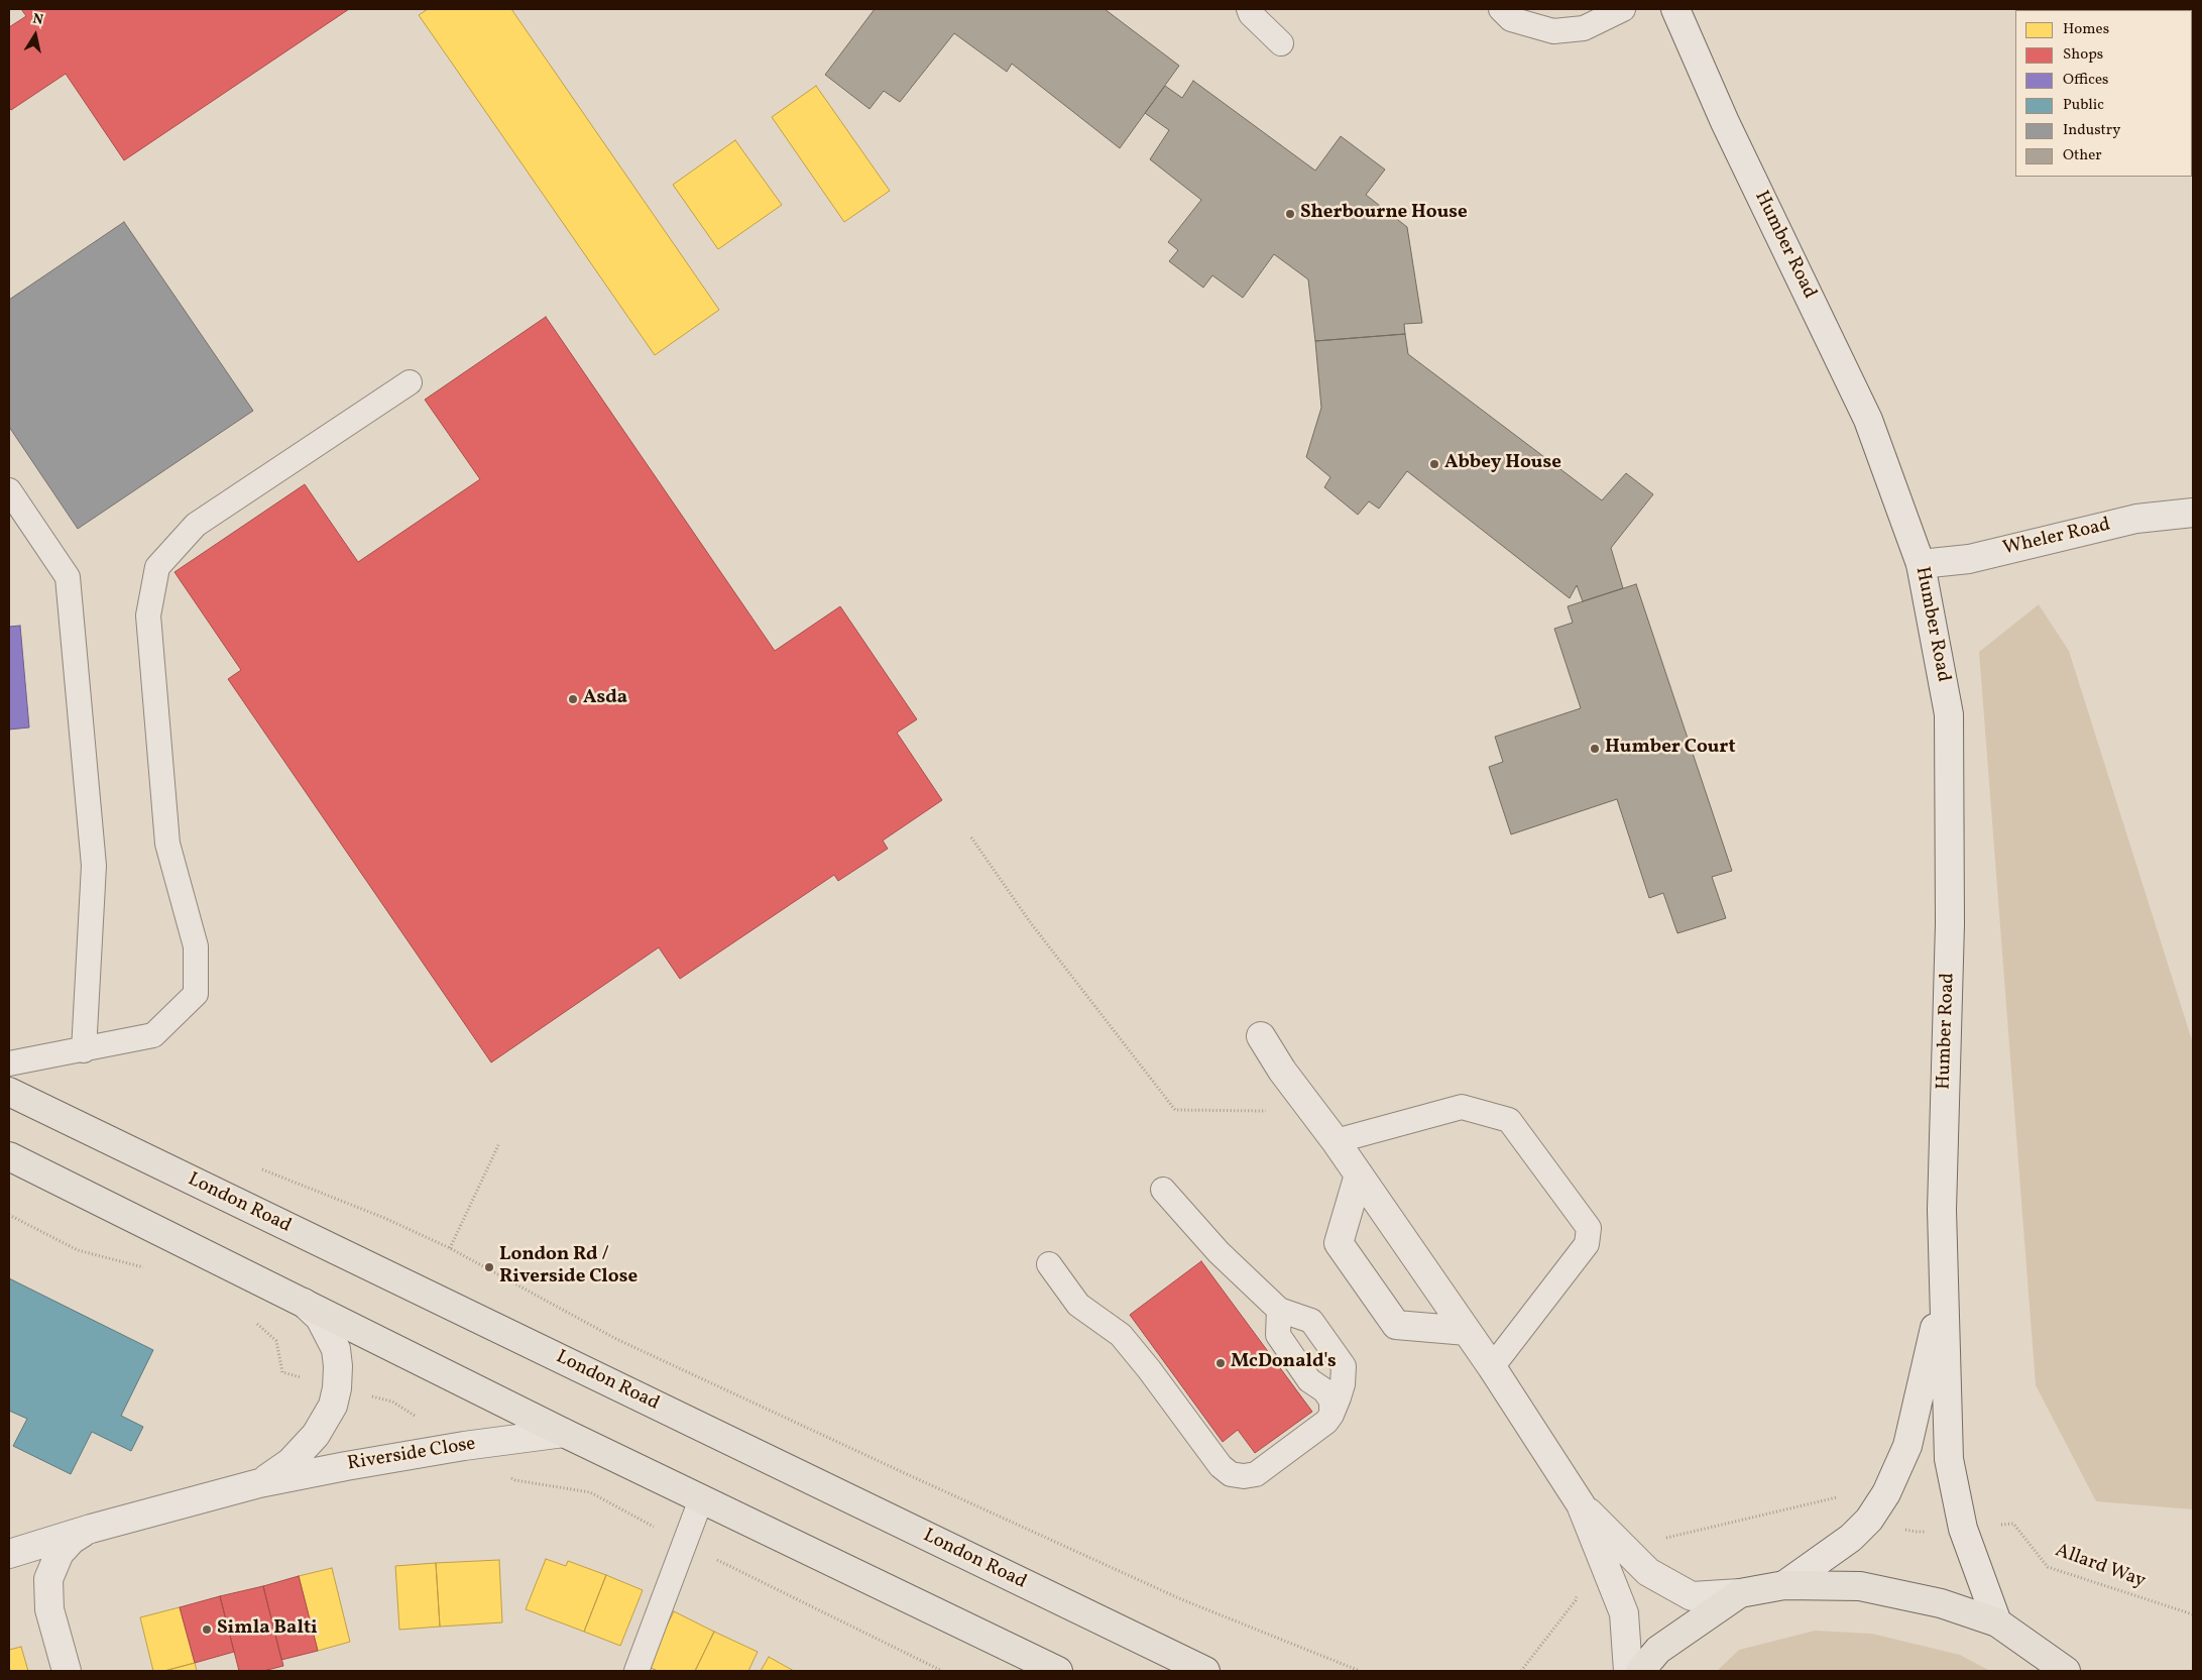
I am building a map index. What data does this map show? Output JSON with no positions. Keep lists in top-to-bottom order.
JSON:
{
  "streets": {
    "main road": ["London Road"],
    "street": ["Humber Road", "Wheler Road", "Riverside Close"],
    "path": ["Allard Way"]
  },
  "crossings": [
    ["Humber Road", "Wheler Road"]
  ],
  "places": [
    "Sherbourne House",
    "Abbey House",
    "Asda",
    "Humber Court",
    "London Rd / Riverside Close",
    "McDonald's",
    "Simla Balti"
  ],
  "legend": [
    "Homes",
    "Shops",
    "Offices",
    "Public",
    "Industry",
    "Other"
  ],
  "north": "top"
}
